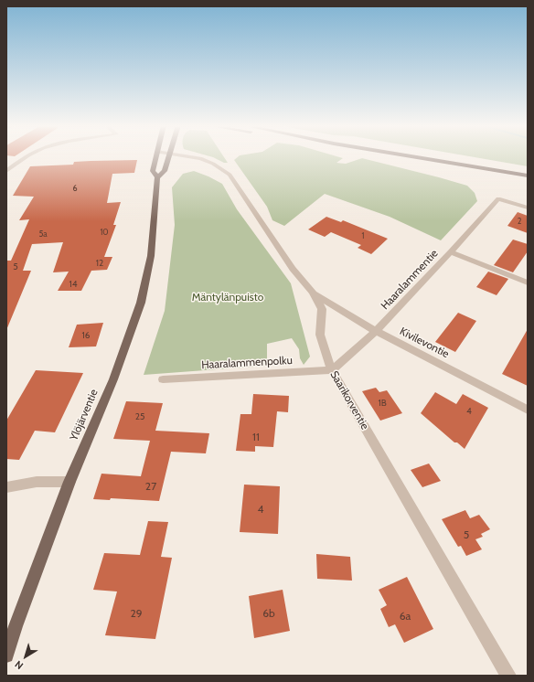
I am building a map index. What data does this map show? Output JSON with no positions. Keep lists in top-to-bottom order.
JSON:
{
  "streets": {
    "main road": ["Ylöjärventie"],
    "street": [
      "Haaralammentie",
      "Kivilevontie",
      "Haaralammenpolku",
      "Saarikorventie"
    ]
  },
  "crossings": [
    ["Haaralammentie", "Kivilevontie"],
    ["Haaralammentie", "Haaralammenpolku"],
    ["Haaralammentie", "Saarikorventie"],
    ["Kivilevontie", "Saarikorventie"],
    ["Haaralammenpolku", "Saarikorventie"]
  ],
  "parks": ["Mäntylänpuisto"],
  "house_numbers": [
    "6",
    "2",
    "10",
    "5a",
    "1",
    "12",
    "5",
    "14",
    "16",
    "1B",
    "4",
    "25",
    "11",
    "27",
    "4",
    "5",
    "29",
    "6b",
    "6a"
  ],
  "north": "bottom left"
}
